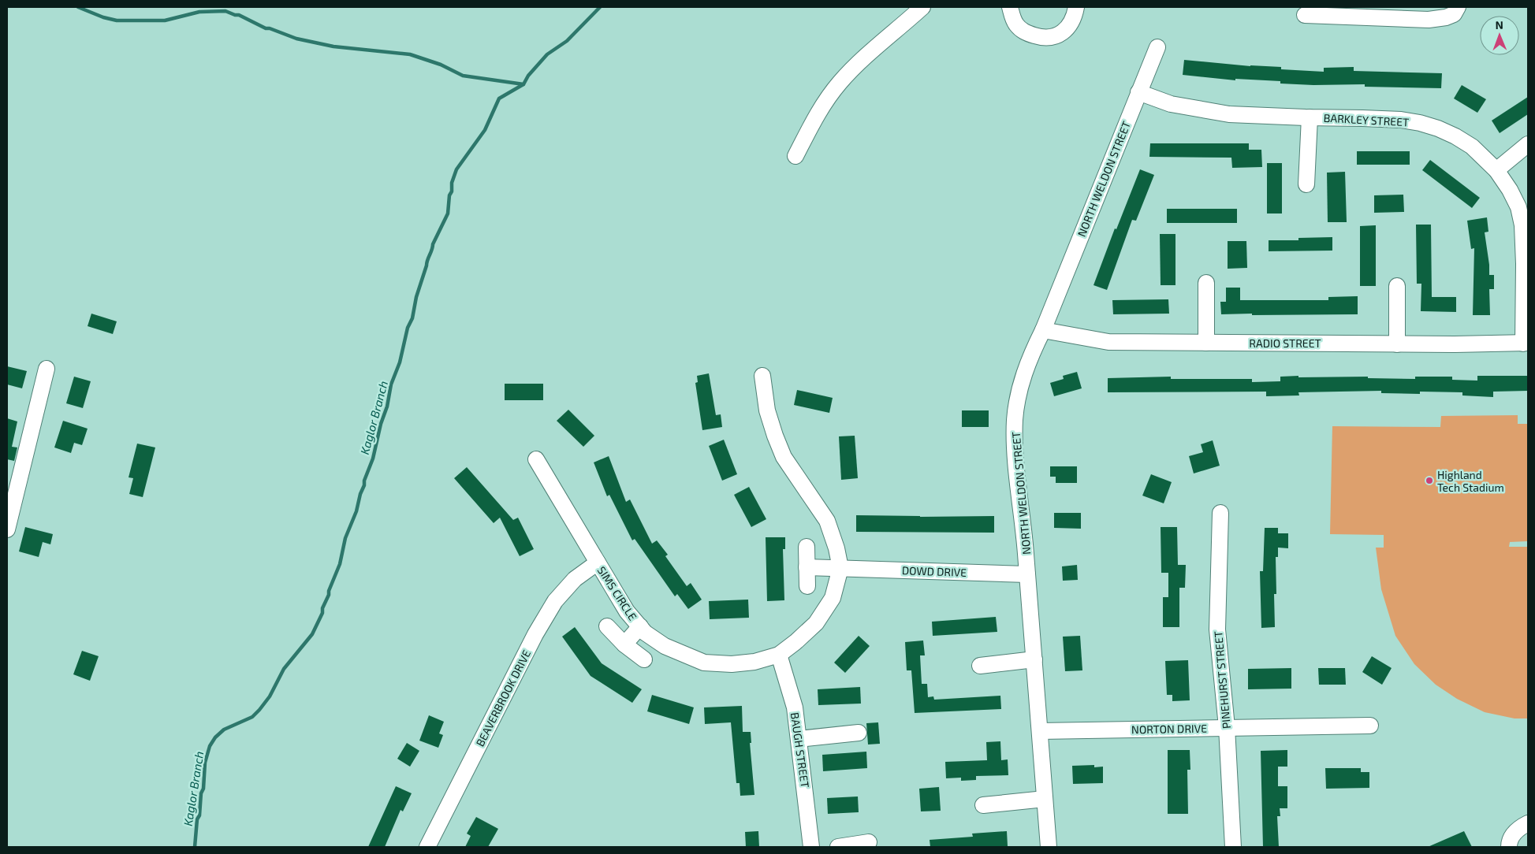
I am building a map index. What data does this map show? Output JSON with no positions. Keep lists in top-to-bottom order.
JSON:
{
  "streets": {
    "street": [
      "BARKLEY STREET",
      "NORTH WELDON STREET",
      "RADIO STREET",
      "DOWD DRIVE",
      "SIMS CIRCLE",
      "PINEHURST STREET",
      "BEAVERBROOK DRIVE",
      "NORTON DRIVE",
      "BAUGH STREET"
    ]
  },
  "crossings": [
    ["BARKLEY STREET", "NORTH WELDON STREET"],
    ["BARKLEY STREET", "RADIO STREET"],
    ["NORTH WELDON STREET", "RADIO STREET"],
    ["NORTH WELDON STREET", "DOWD DRIVE"],
    ["NORTH WELDON STREET", "NORTON DRIVE"],
    ["DOWD DRIVE", "SIMS CIRCLE"],
    ["SIMS CIRCLE", "BEAVERBROOK DRIVE"],
    ["SIMS CIRCLE", "BAUGH STREET"],
    ["PINEHURST STREET", "NORTON DRIVE"]
  ],
  "water": ["Kaglor Branch"],
  "places": ["Highland Tech Stadium"],
  "north": "top"
}
